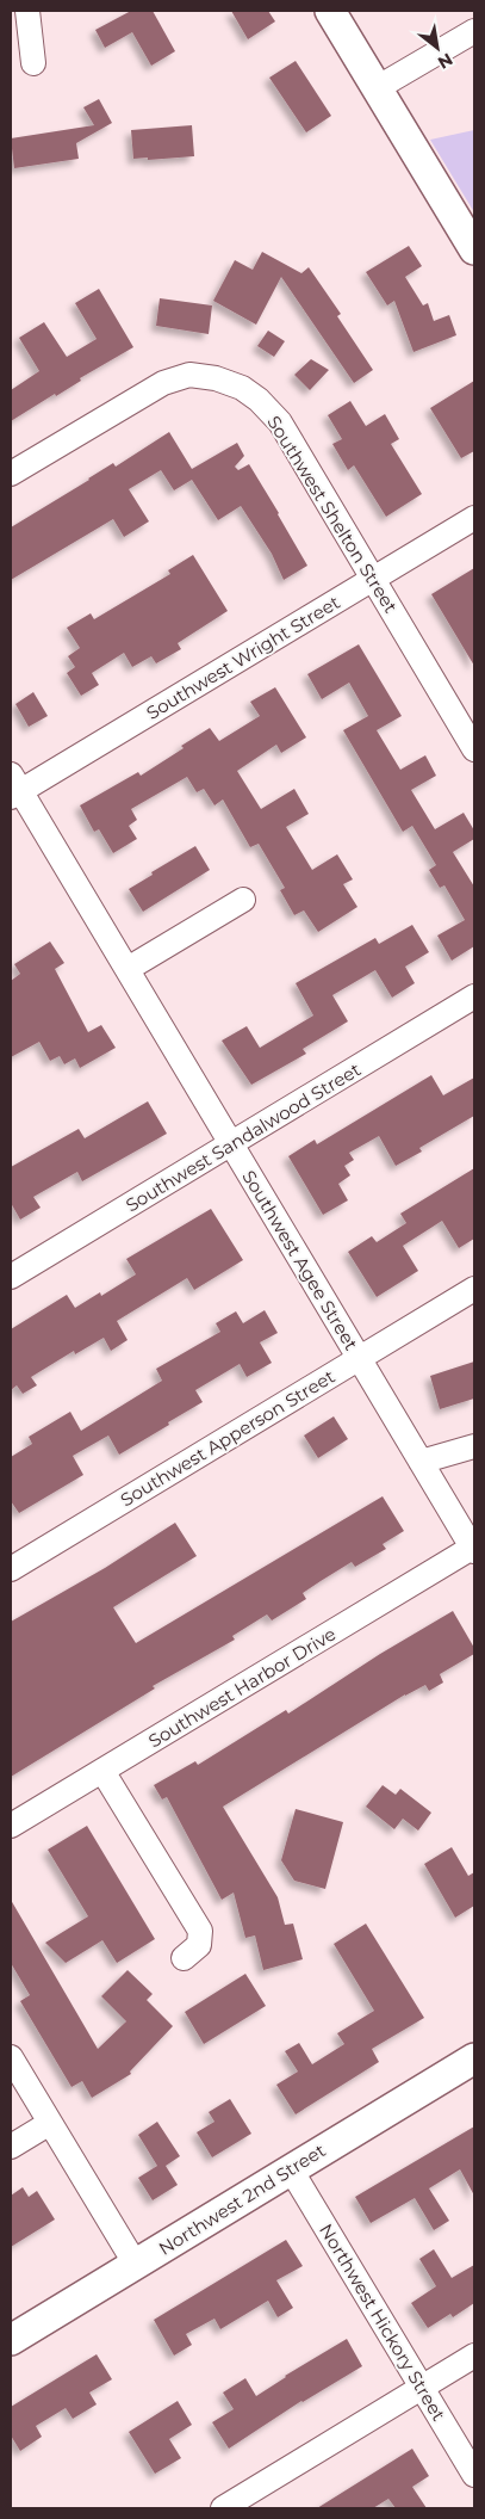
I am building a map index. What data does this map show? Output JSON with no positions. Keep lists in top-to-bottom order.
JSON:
{
  "streets": {
    "main road": ["Northwest 2nd Street"],
    "street": [
      "Southwest Shelton Street",
      "Southwest Wright Street",
      "Southwest Sandalwood Street",
      "Southwest Agee Street",
      "Southwest Apperson Street",
      "Southwest Harbor Drive",
      "Northwest Hickory Street"
    ]
  },
  "crossings": [
    ["Southwest Shelton Street", "Southwest Wright Street"],
    ["Southwest Wright Street", "Southwest Agee Street"],
    ["Southwest Sandalwood Street", "Southwest Agee Street"],
    ["Southwest Agee Street", "Southwest Apperson Street"],
    ["Southwest Agee Street", "Southwest Harbor Drive"],
    ["Northwest 2nd Street", "Northwest Hickory Street"]
  ],
  "north": "bottom right"
}
